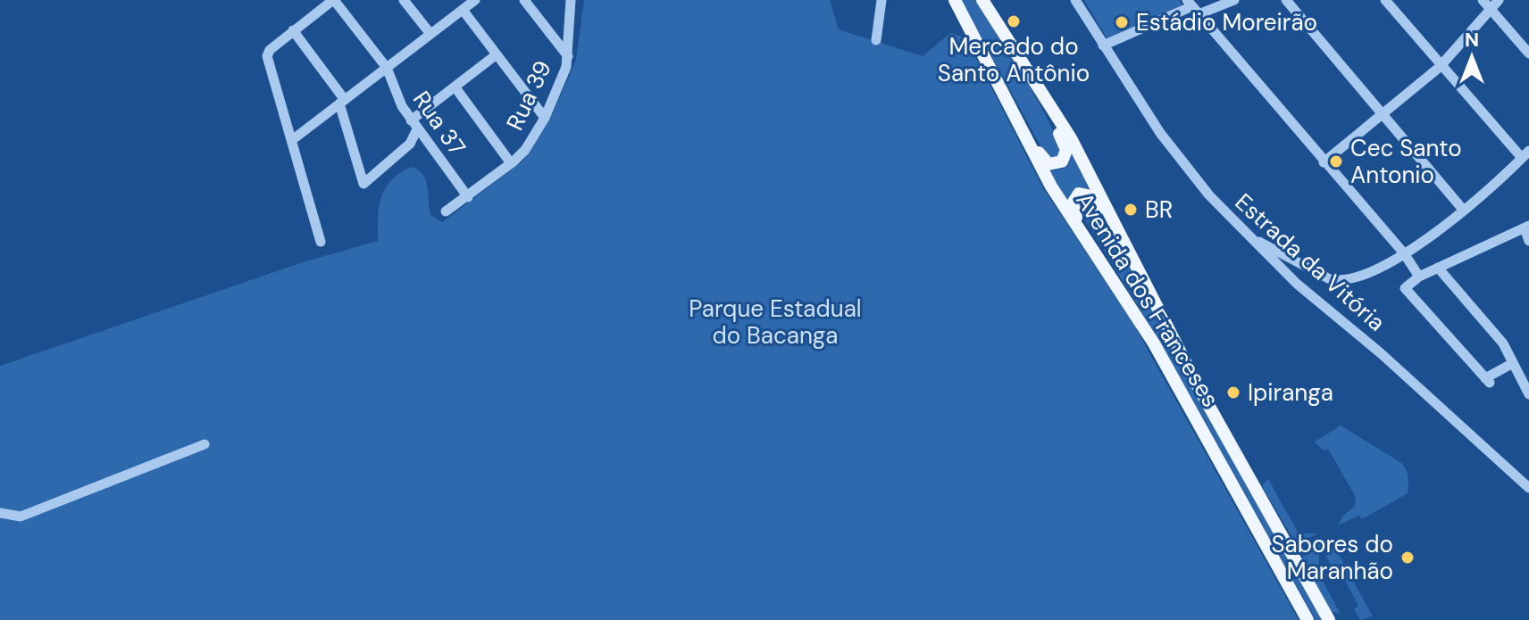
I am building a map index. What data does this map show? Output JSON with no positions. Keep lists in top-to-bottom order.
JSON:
{
  "streets": {
    "main road": ["Avenida dos Franceses"],
    "street": ["Rua 39", "Rua 37", "Estrada da Vitória"]
  },
  "crossings": [
    ["Rua 39", "Rua 37"]
  ],
  "parks": ["Parque Estadual do Bacanga"],
  "places": [
    "Mercado do Santo Antônio",
    "Estádio Moreirão",
    "Cec Santo Antonio",
    "BR",
    "Ipiranga",
    "Sabores do Maranhão"
  ],
  "north": "top"
}
